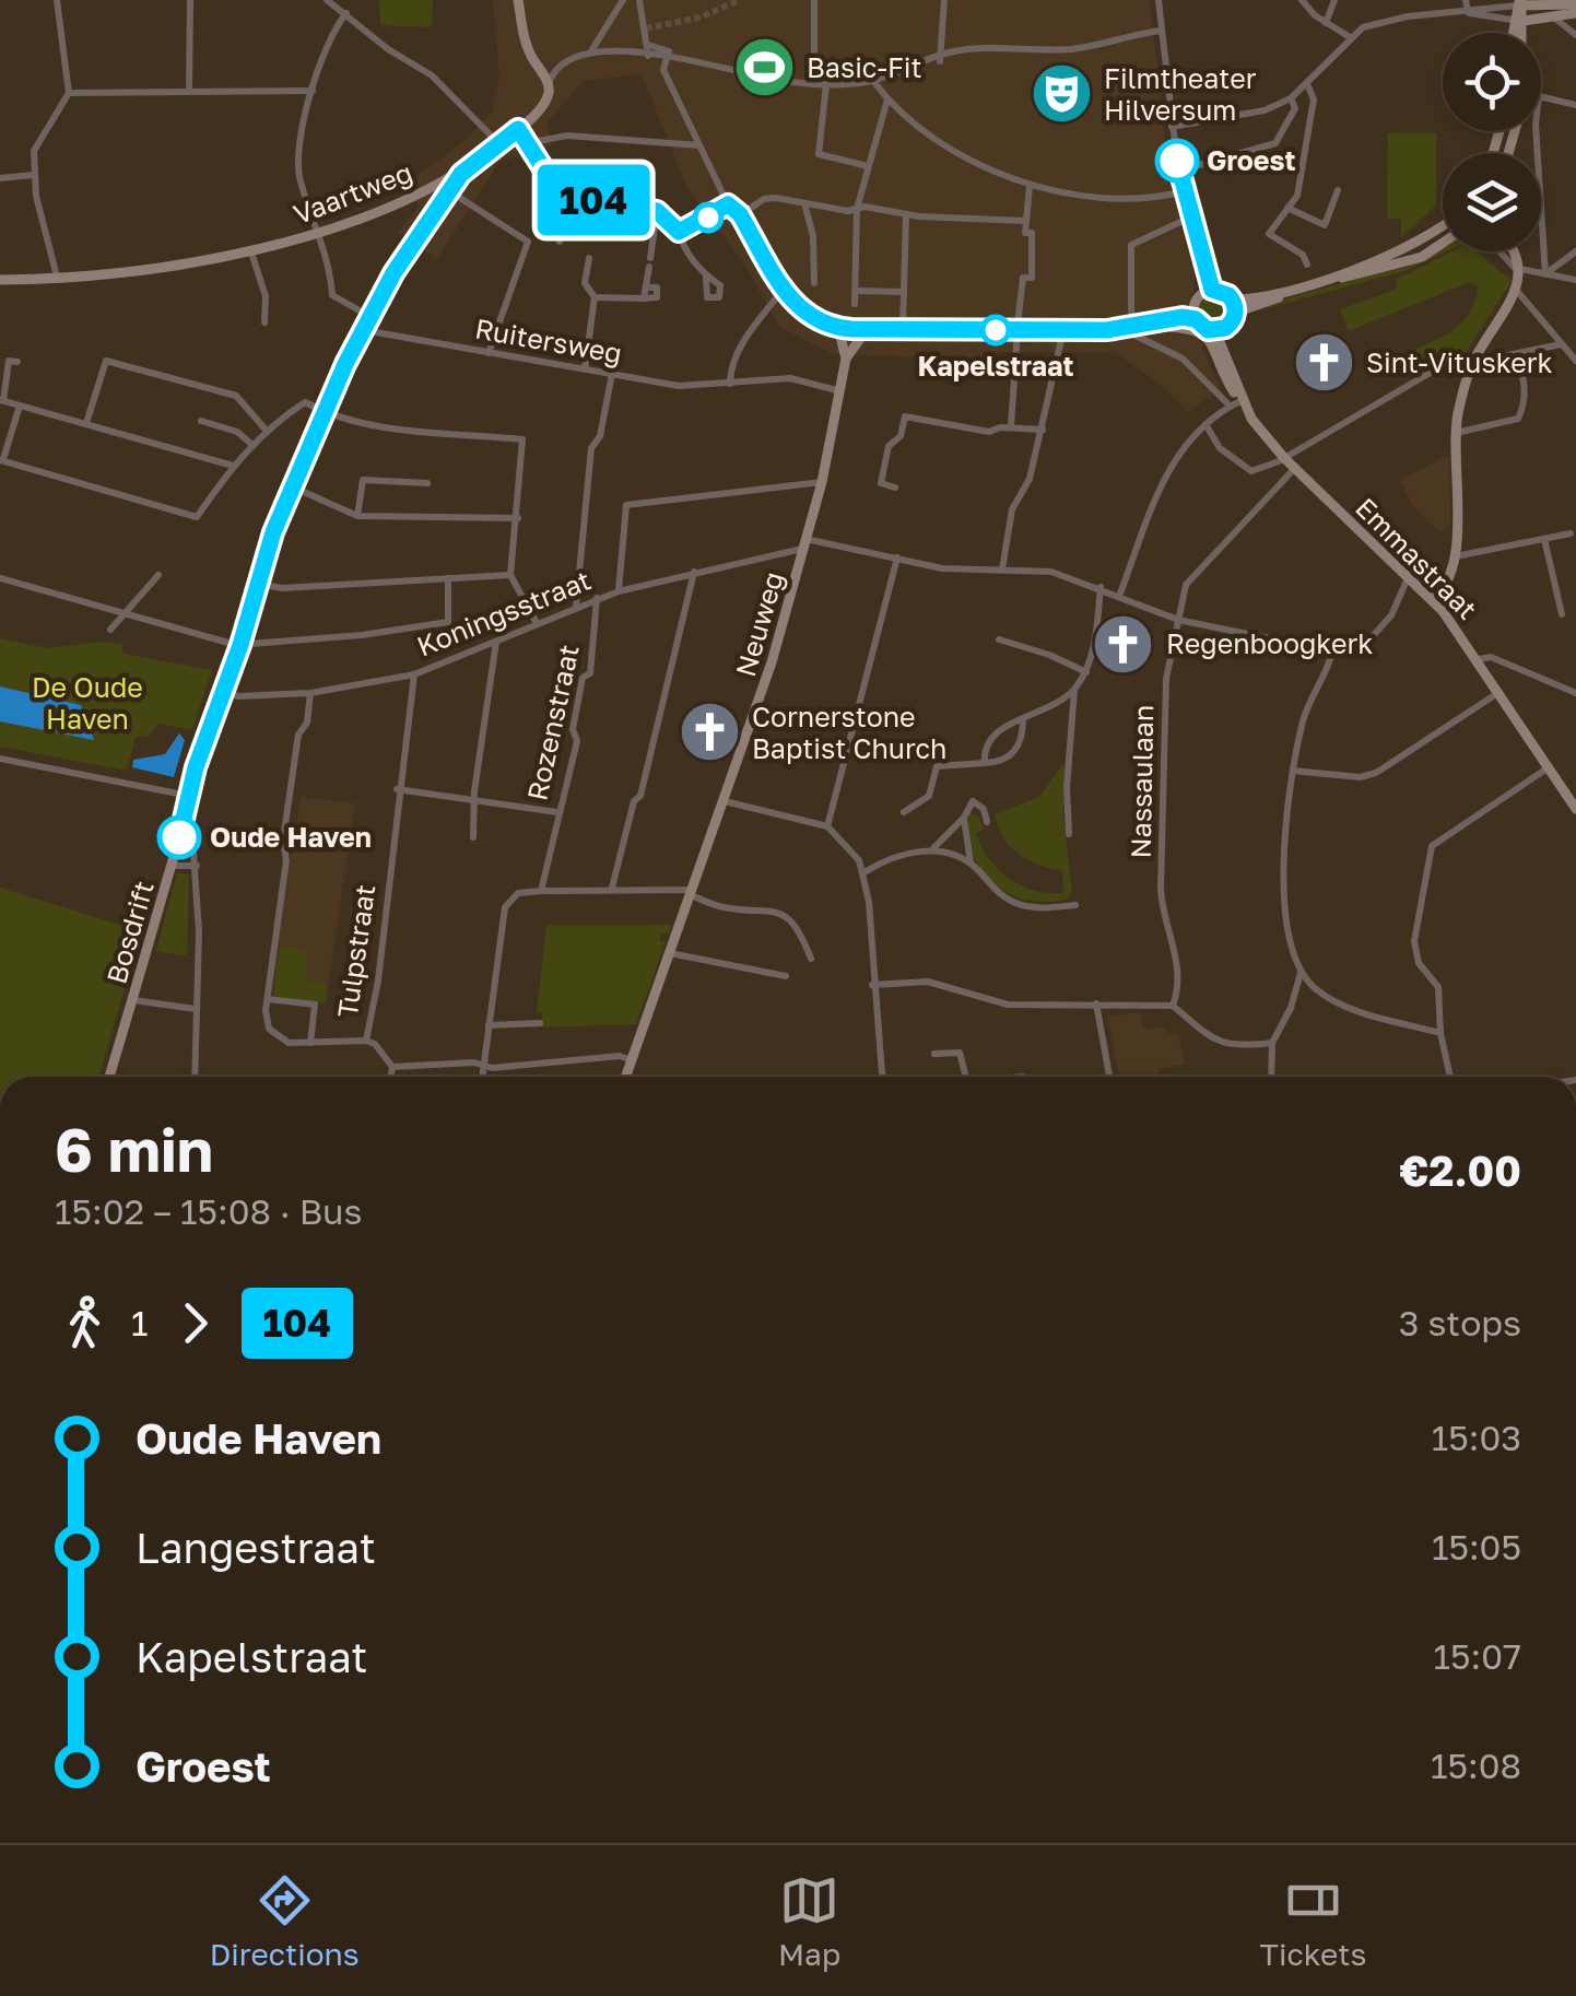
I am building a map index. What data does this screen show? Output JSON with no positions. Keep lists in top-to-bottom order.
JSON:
{
  "streets": {
    "main road": [
      "Vaartweg",
      "Emmastraat",
      "Neuweg",
      "Bosdrift"
    ],
    "street": [
      "Ruitersweg",
      "Koningsstraat",
      "Rozenstraat",
      "Nassaulaan",
      "Tulpstraat"
    ]
  },
  "crossings": [
    ["Vaartweg", "Bosdrift"],
    ["Ruitersweg", "Neuweg"],
    ["Ruitersweg", "Bosdrift"],
    ["Emmastraat", "Koningsstraat"],
    ["Emmastraat", "Nassaulaan"],
    ["Koningsstraat", "Neuweg"],
    ["Koningsstraat", "Rozenstraat"],
    ["Koningsstraat", "Nassaulaan"],
    ["Koningsstraat", "Bosdrift"],
    ["Koningsstraat", "Tulpstraat"]
  ],
  "parks": ["De Oude Haven"],
  "places": {
    "sports": ["Basic-Fit"],
    "theatre": ["Filmtheater Hilversum"],
    "other": ["Groest", "Kapelstraat", "Oude Haven"],
    "church": ["Sint-Vituskerk", "Regenboogkerk", "Cornerstone Baptist Church"]
  },
  "lines": ["bus line 104"],
  "page": {
    "on_map": "104",
    "heading": ["6 min", "15:02 – 15:08 · Bus", "€2.00"],
    "legs": ["1", "104", "3 stops"],
    "list": [
      {
        "name": "Oude Haven",
        "value": "15:03"
      },
      {
        "name": "Langestraat",
        "value": "15:05"
      },
      {
        "name": "Kapelstraat",
        "value": "15:07"
      },
      {
        "name": "Groest",
        "value": "15:08"
      }
    ],
    "tabs": ["Directions", "Map", "Tickets"]
  }
}
